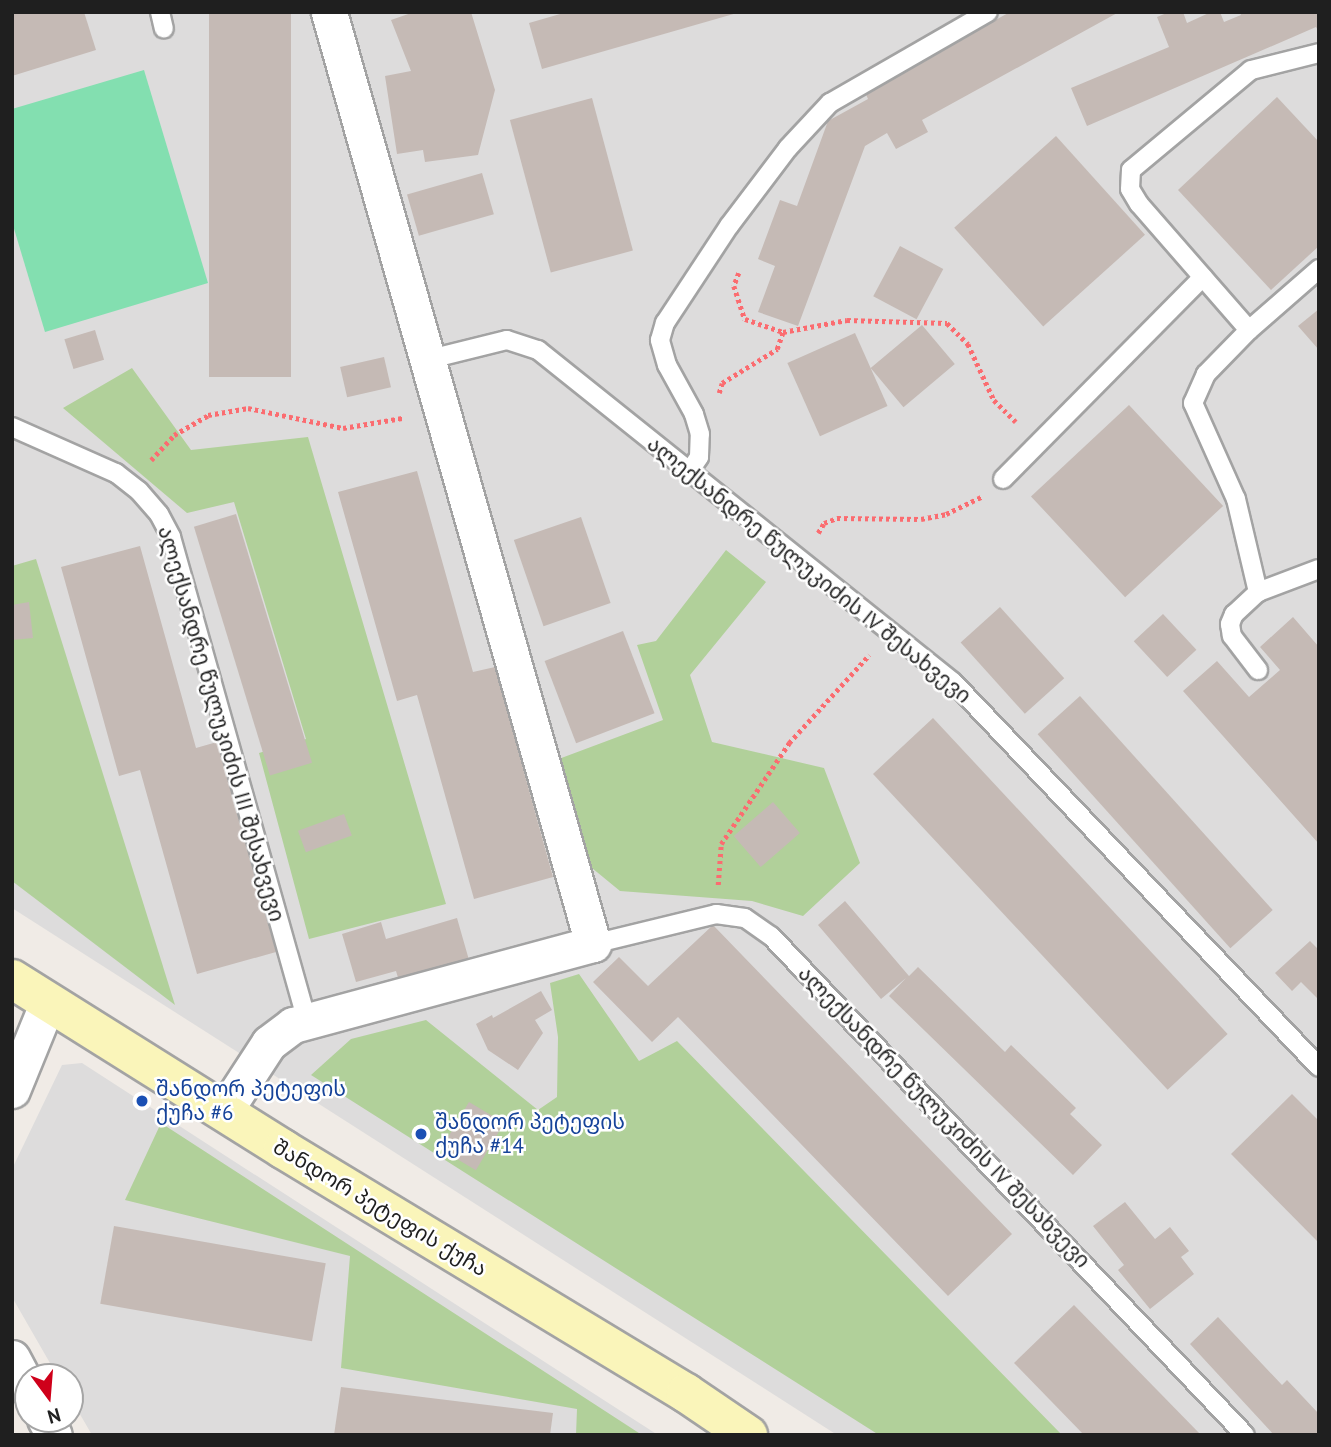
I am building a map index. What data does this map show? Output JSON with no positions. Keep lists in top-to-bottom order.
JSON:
{
  "streets": {
    "main road": ["შანდორ პეტეფის ქუჩა"],
    "street": ["ალექსანდრე წულუკიძის IV შესახვევი"],
    "lane": ["ალექსანდრე წულუკიძის III შესახვევი"]
  },
  "crossings": [
    ["ალექსანდრე წულუკიძის IV შესახვევი", "ალექსანდრე წულუკიძის III შესახვევი"],
    ["ალექსანდრე წულუკიძის IV შესახვევი", "შანდორ პეტეფის ქუჩა"]
  ],
  "places": ["შანდორ პეტეფის ქუჩა #6", "შანდორ პეტეფის ქუჩა #14"],
  "north": "bottom"
}
